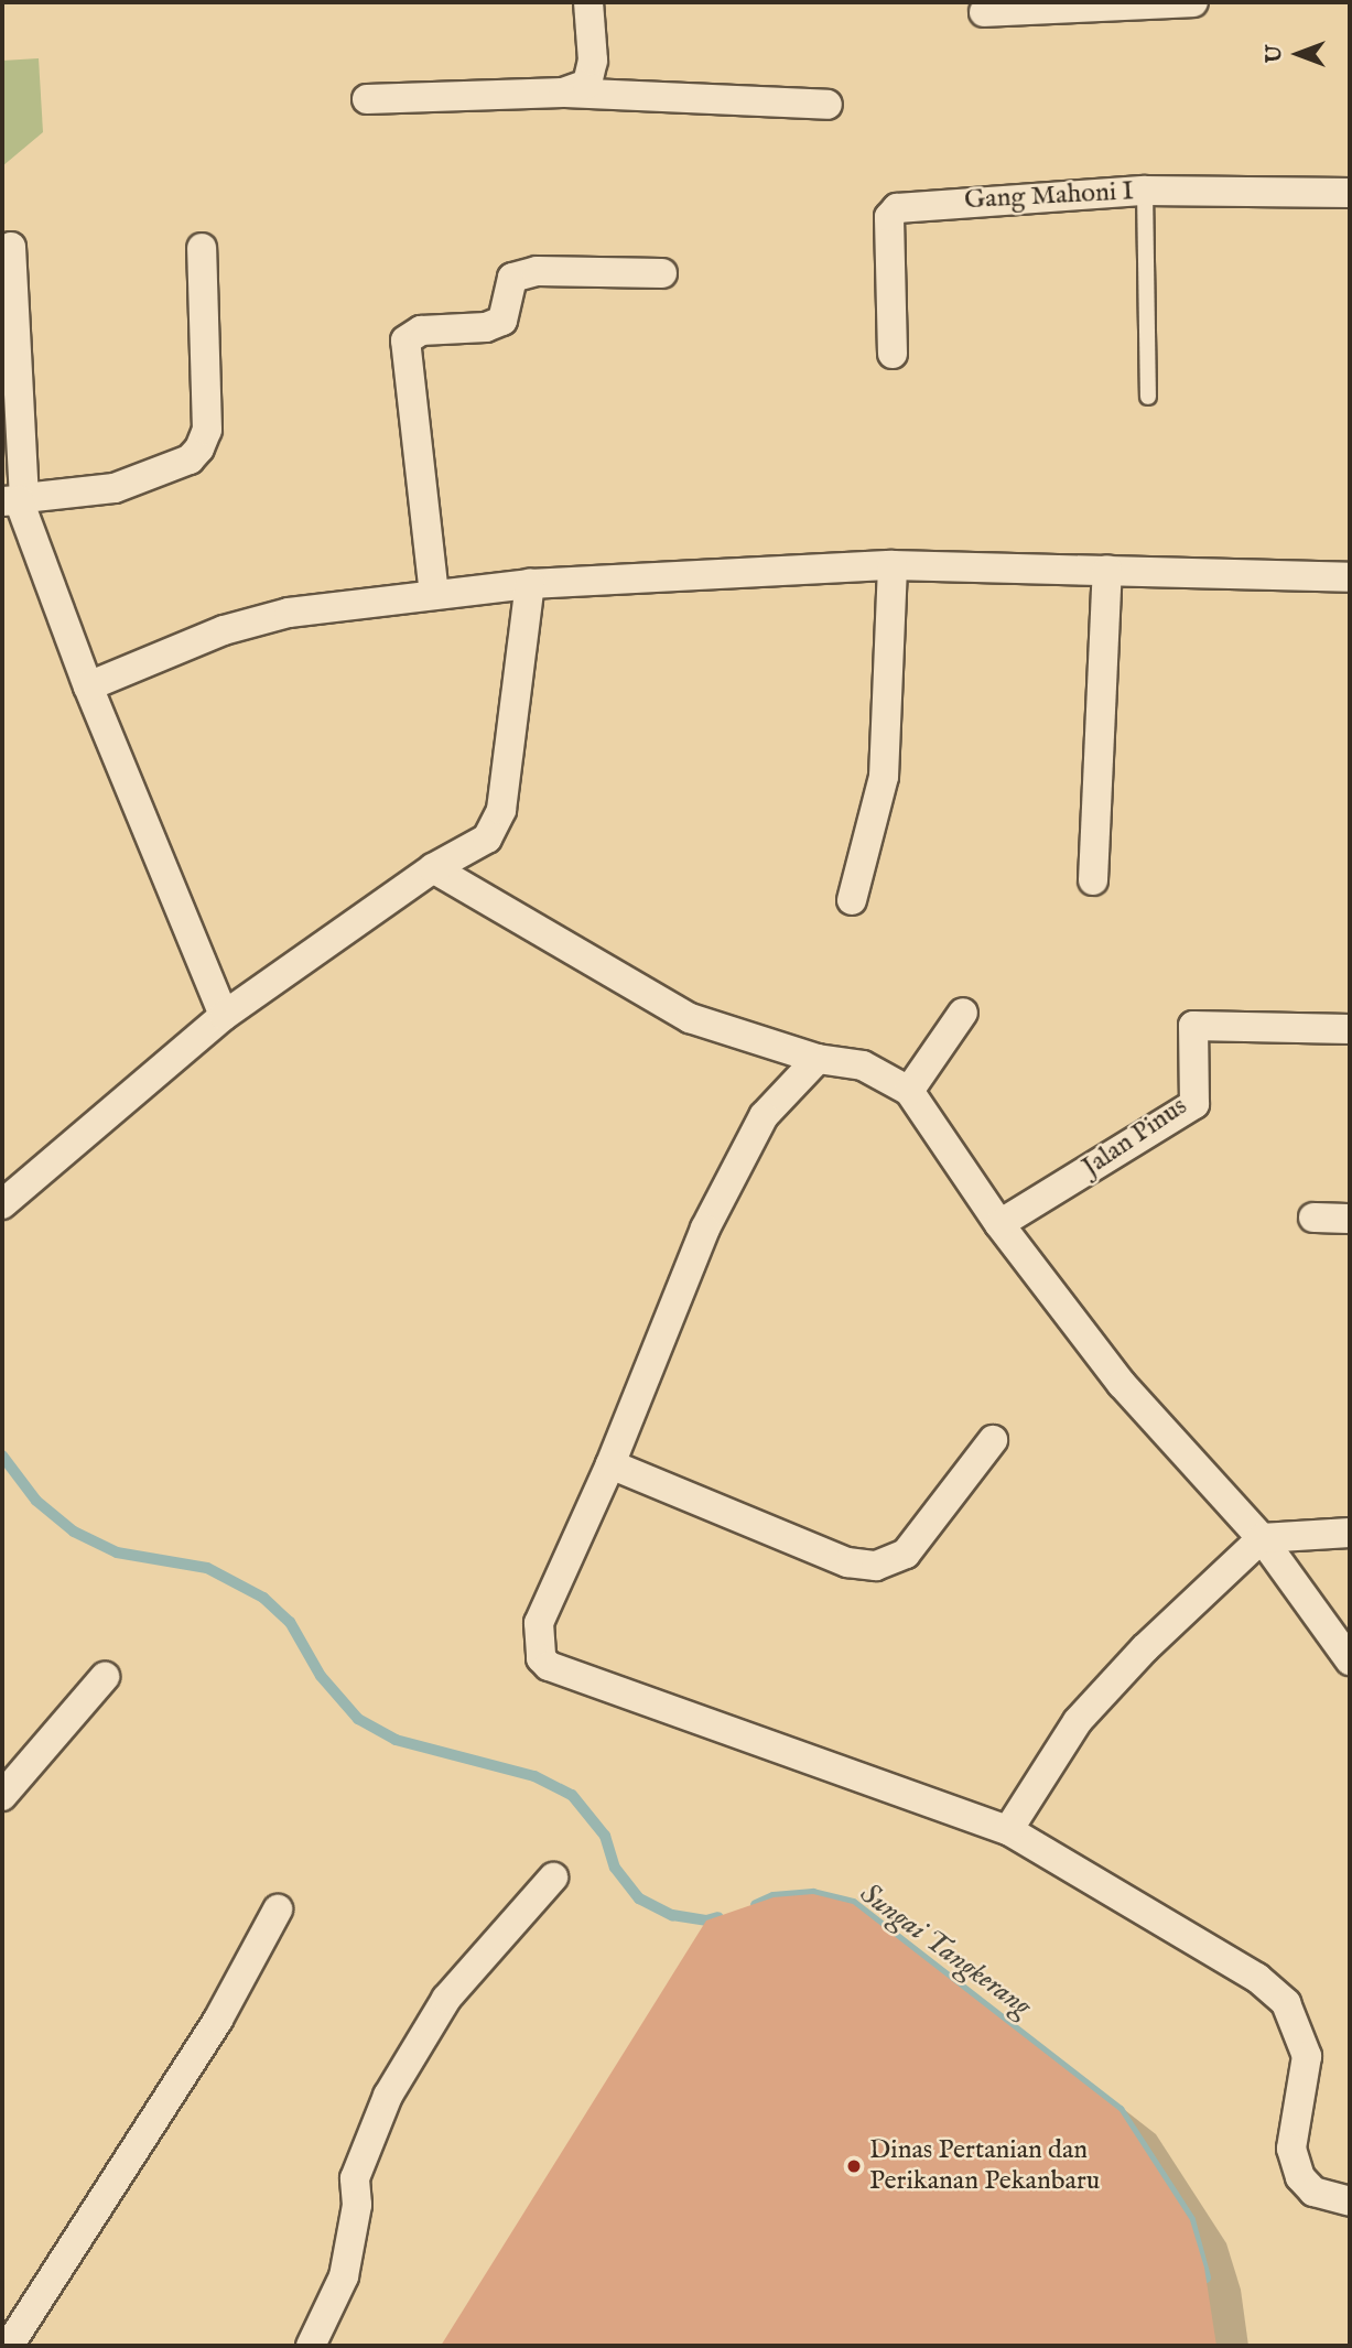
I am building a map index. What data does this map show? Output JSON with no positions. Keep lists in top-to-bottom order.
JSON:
{
  "streets": {
    "street": ["Gang Mahoni I", "Jalan Pinus"]
  },
  "water": ["Sungai Tangkerang"],
  "places": ["Dinas Pertanian dan Perikanan Pekanbaru"],
  "north": "left"
}
